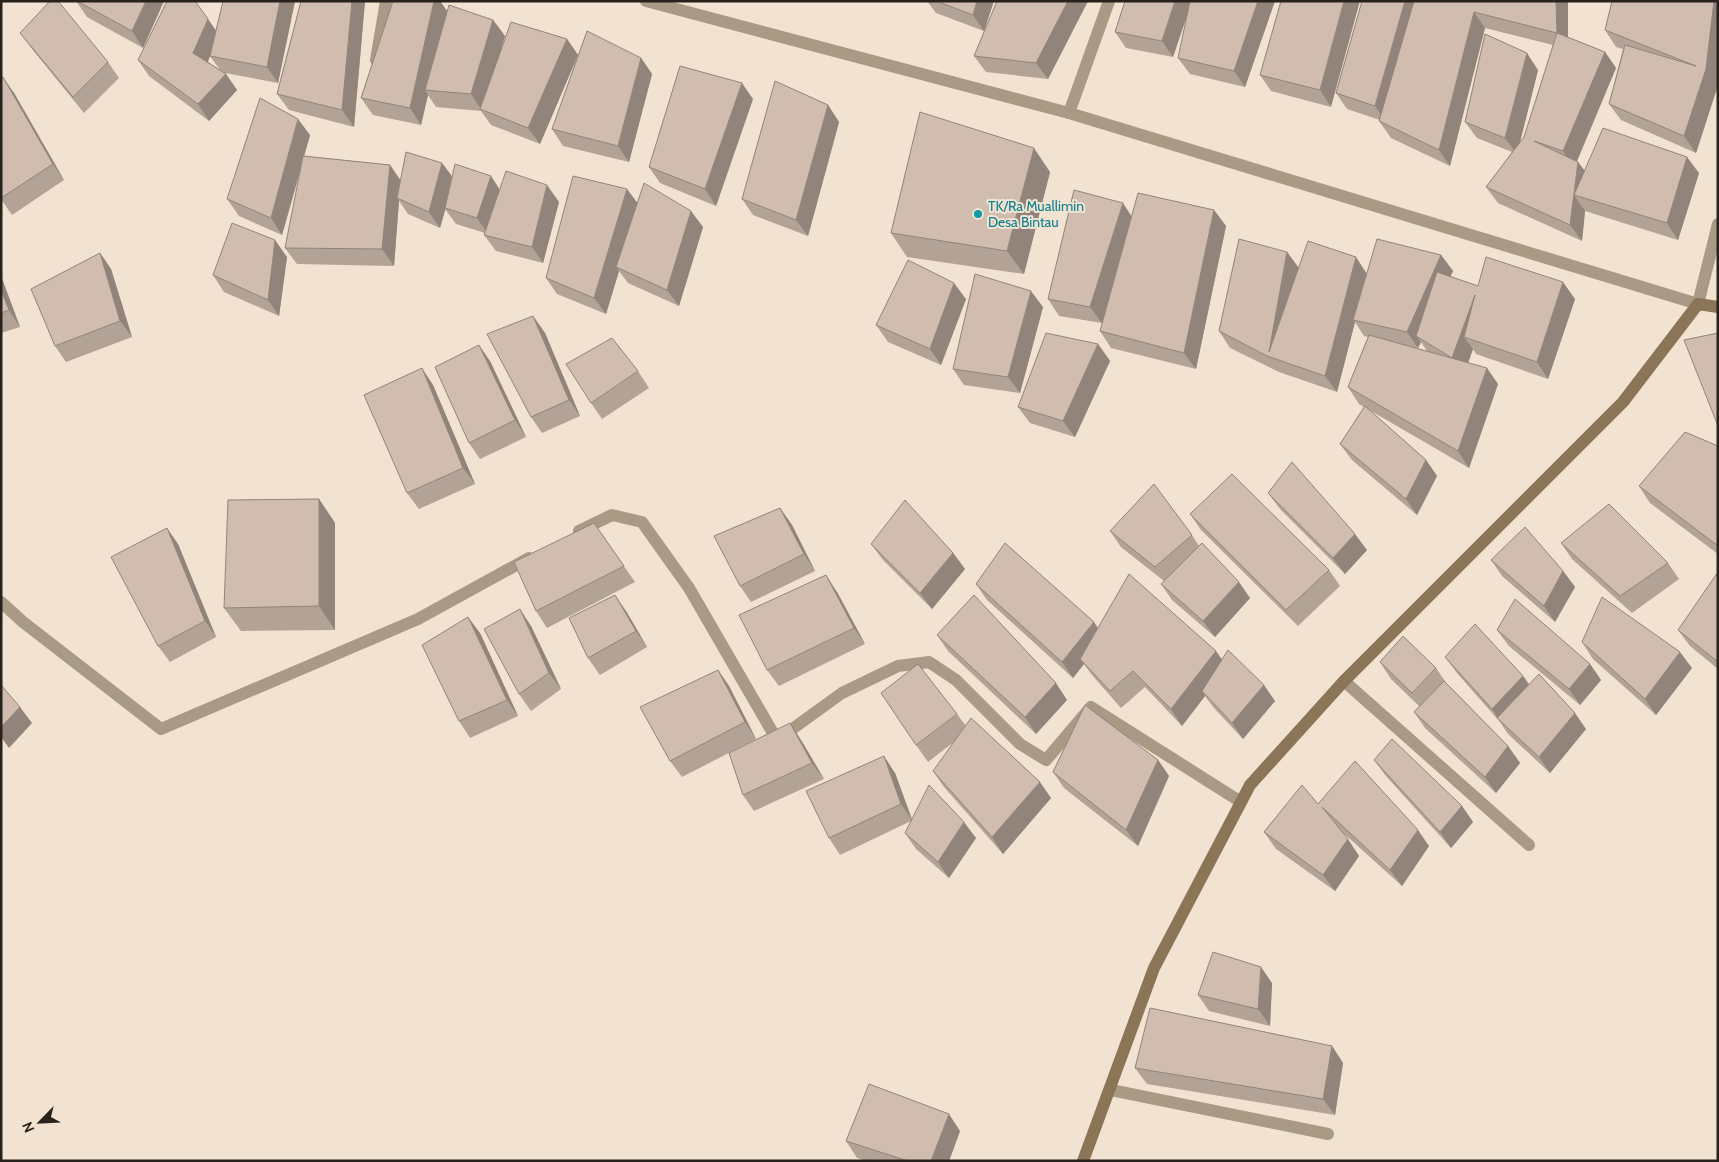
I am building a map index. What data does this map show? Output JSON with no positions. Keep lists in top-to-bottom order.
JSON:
{
  "places": ["TK/Ra Muallimin Desa Bintau"],
  "north": "bottom left"
}
